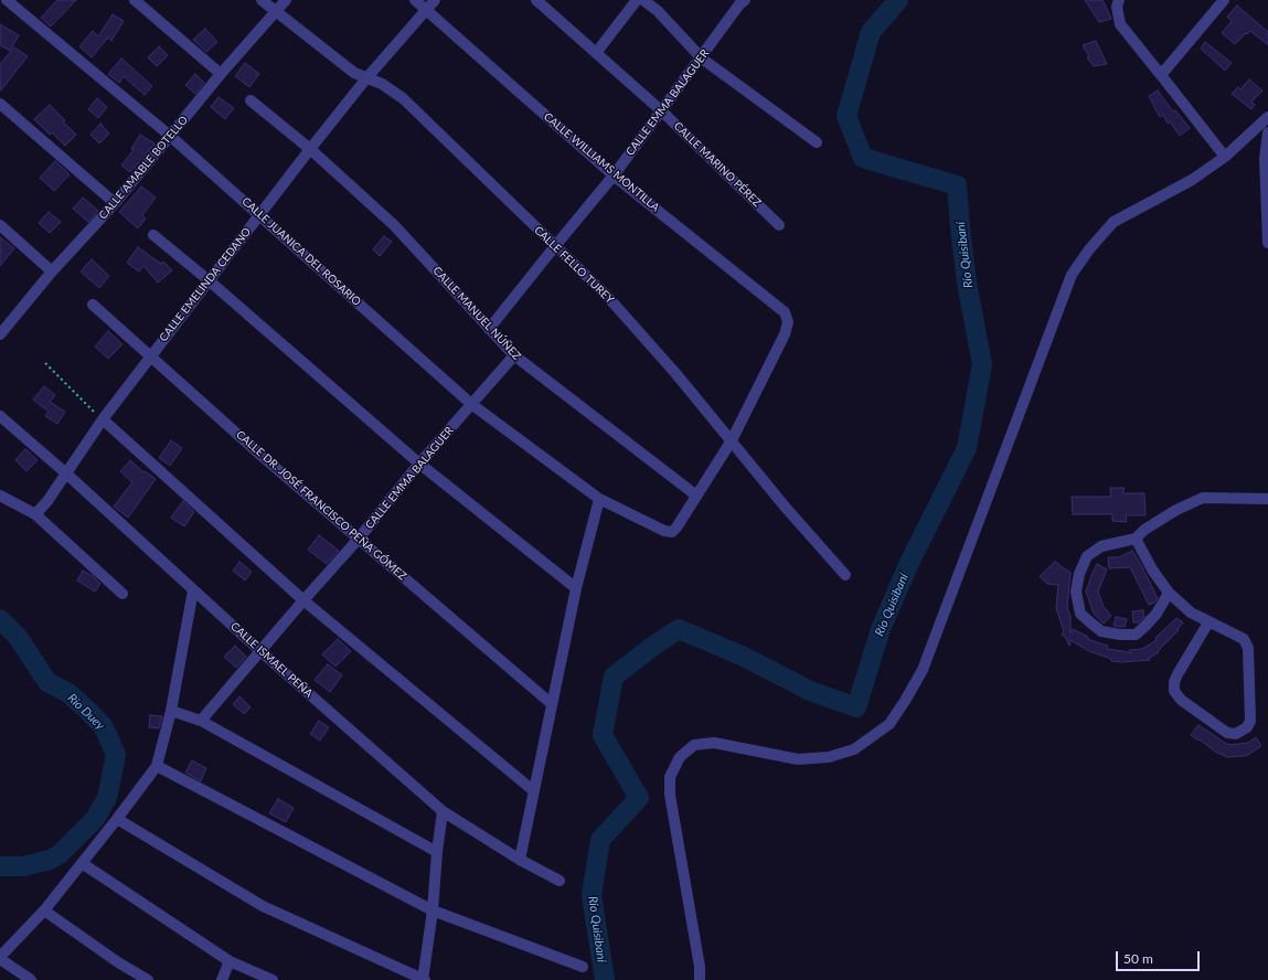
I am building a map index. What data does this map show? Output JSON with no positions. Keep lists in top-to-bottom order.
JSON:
{
  "streets": {
    "street": [
      "CALLE EMMA BALAGUER",
      "CALLE WILLIAMS MONTILLA",
      "CALLE MARINO PÉREZ",
      "CALLE AMABLE BOTELLO",
      "CALLE JUANICA DEL ROSARIO",
      "CALLE FELLO TUREY",
      "CALLE EMELINDA CEDANO",
      "CALLE MANUEL NÚÑEZ",
      "CALLE DR. JOSÉ FRANCISCO PEÑA GÓMEZ",
      "CALLE ISMAEL PEÑA"
    ]
  },
  "crossings": [
    ["CALLE EMMA BALAGUER", "CALLE WILLIAMS MONTILLA"],
    ["CALLE EMMA BALAGUER", "CALLE MARINO PÉREZ"],
    ["CALLE EMMA BALAGUER", "CALLE JUANICA DEL ROSARIO"],
    ["CALLE EMMA BALAGUER", "CALLE FELLO TUREY"],
    ["CALLE EMMA BALAGUER", "CALLE MANUEL NÚÑEZ"],
    ["CALLE EMMA BALAGUER", "CALLE DR. JOSÉ FRANCISCO PEÑA GÓMEZ"],
    ["CALLE EMMA BALAGUER", "CALLE ISMAEL PEÑA"],
    ["CALLE WILLIAMS MONTILLA", "CALLE FELLO TUREY"],
    ["CALLE WILLIAMS MONTILLA", "CALLE EMELINDA CEDANO"],
    ["CALLE AMABLE BOTELLO", "CALLE JUANICA DEL ROSARIO"],
    ["CALLE AMABLE BOTELLO", "CALLE FELLO TUREY"],
    ["CALLE JUANICA DEL ROSARIO", "CALLE EMELINDA CEDANO"],
    ["CALLE JUANICA DEL ROSARIO", "CALLE MANUEL NÚÑEZ"],
    ["CALLE FELLO TUREY", "CALLE EMELINDA CEDANO"],
    ["CALLE EMELINDA CEDANO", "CALLE MANUEL NÚÑEZ"],
    ["CALLE EMELINDA CEDANO", "CALLE DR. JOSÉ FRANCISCO PEÑA GÓMEZ"],
    ["CALLE EMELINDA CEDANO", "CALLE ISMAEL PEÑA"]
  ],
  "water": ["Río Quisibaní", "Río Duey"],
  "scale_bar": "50 m"
}
